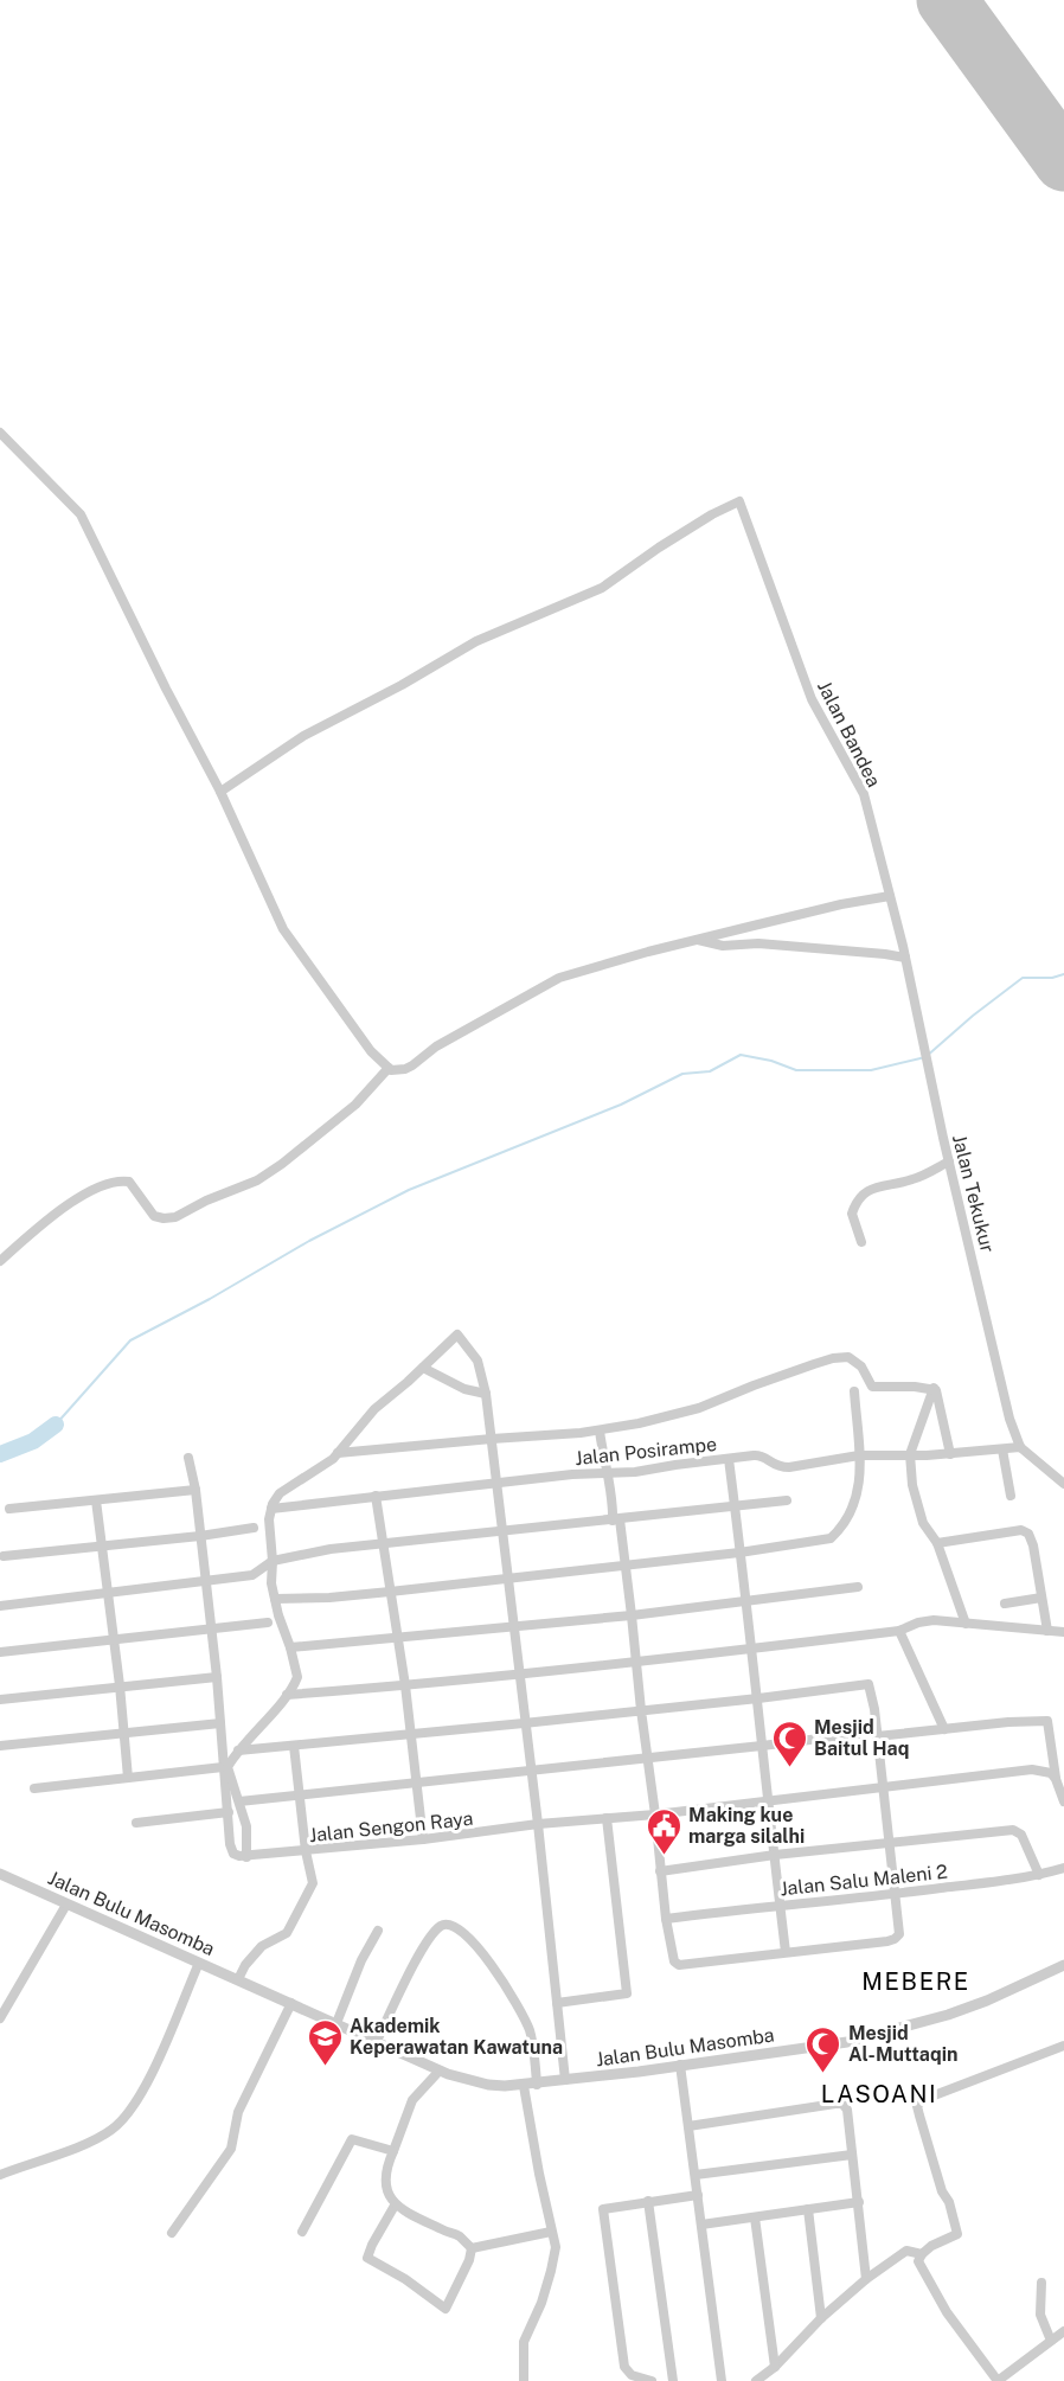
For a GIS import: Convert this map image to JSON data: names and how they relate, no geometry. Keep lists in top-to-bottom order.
{
  "streets": {
    "street": [
      "Jalan Bandea",
      "Jalan Tekukur",
      "Jalan Posirampe",
      "Jalan Sengon Raya",
      "Jalan Salu Maleni 2",
      "Jalan Bulu Masomba"
    ]
  },
  "crossings": [
    ["Jalan Bandea", "Jalan Tekukur"],
    ["Jalan Tekukur", "Jalan Posirampe"]
  ],
  "districts": ["MEBERE", "LASOANI"],
  "places": {
    "mosque": ["Mesjid Baitul Haq", "Mesjid Al-Muttaqin"],
    "public building": ["Making kue marga silalhi"],
    "school or university": ["Akademik Keperawatan Kawatuna"]
  }
}
